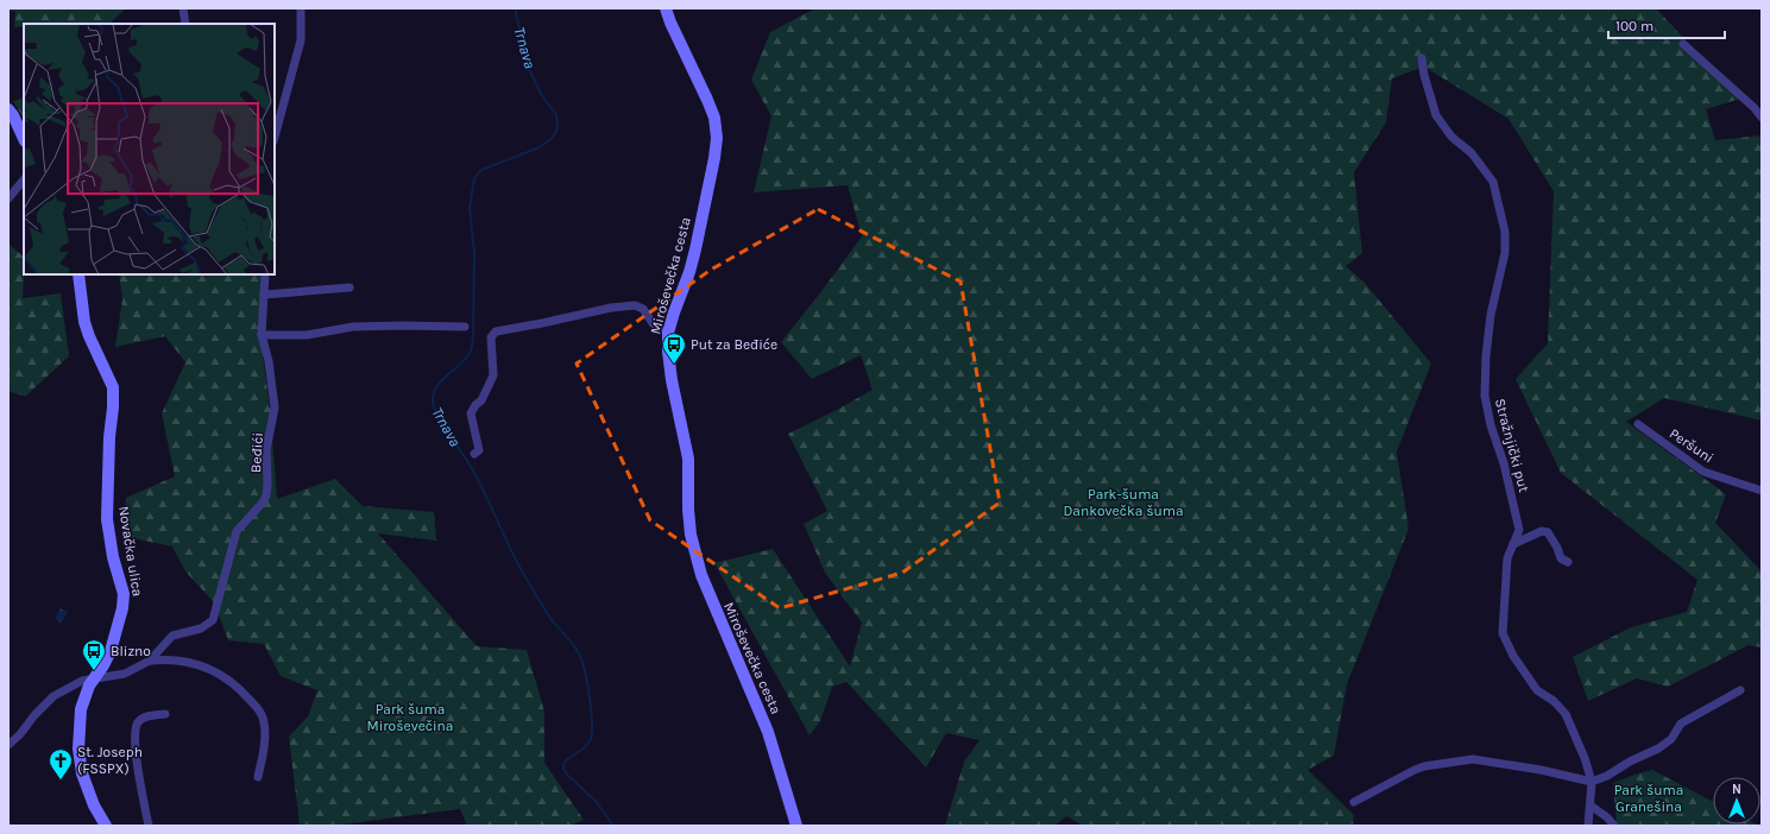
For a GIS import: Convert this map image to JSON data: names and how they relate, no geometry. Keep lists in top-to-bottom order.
{
  "streets": {
    "main road": ["Miroševečka cesta", "Novačka ulica"],
    "street": ["Stražnjički put", "Peršuni", "Beđići"]
  },
  "water": ["Trnava"],
  "parks": ["Park-šuma Dankovečka šuma", "Park šuma Miroševečina", "Park šuma Granešina"],
  "places": {
    "bus stop": ["Put za Beđiće", "Blizno"],
    "church": ["St. Joseph (FSSPX)"]
  },
  "scale_bar": "100 m",
  "north": "top"
}
